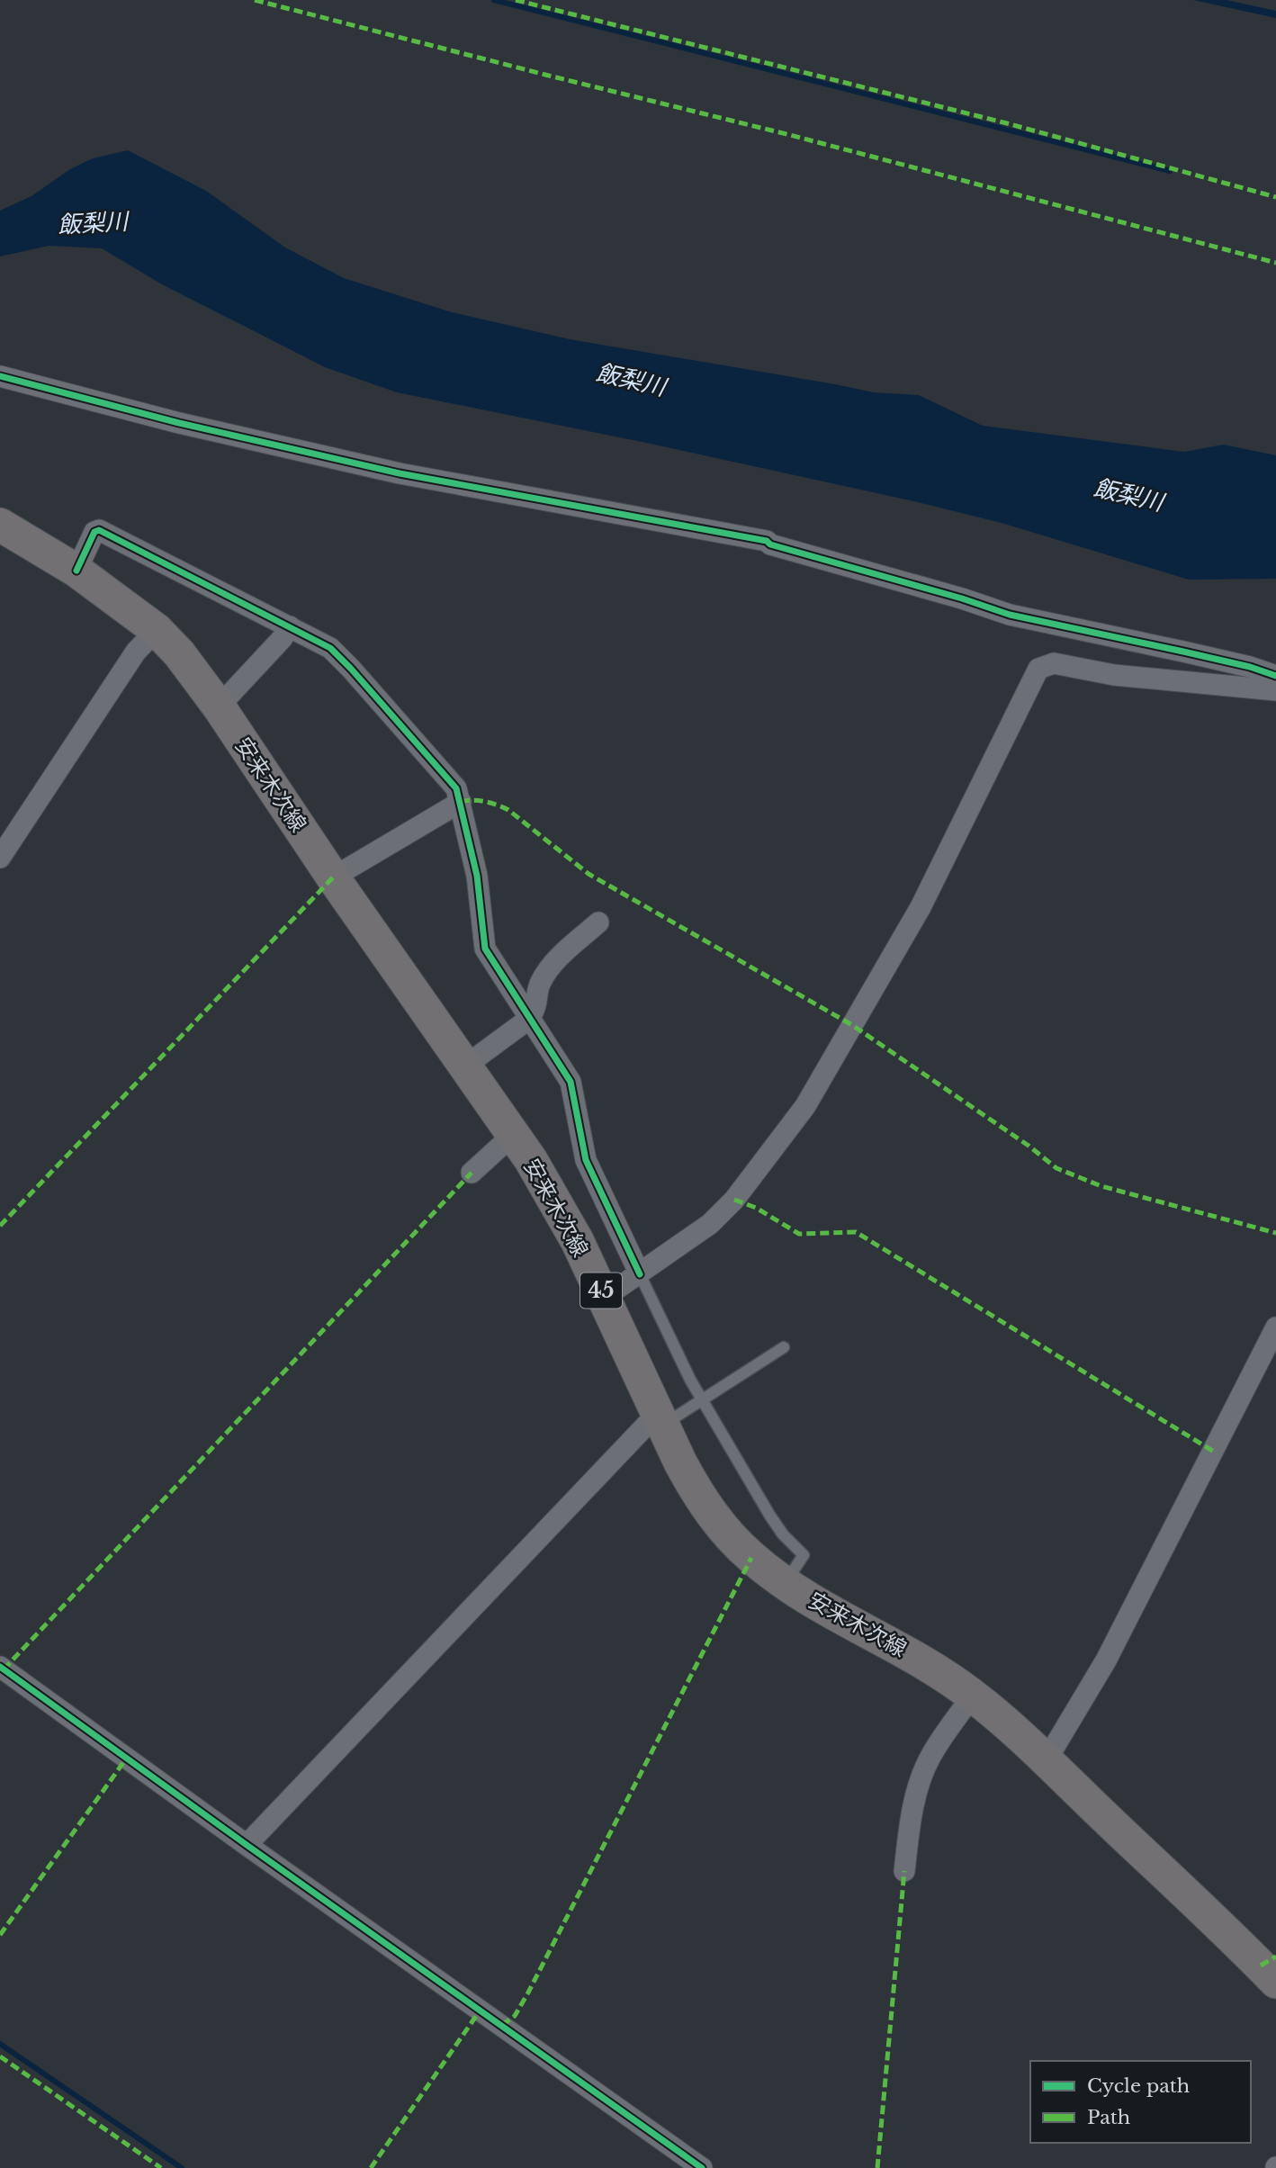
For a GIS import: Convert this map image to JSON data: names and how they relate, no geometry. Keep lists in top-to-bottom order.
{
  "streets": {
    "main road": ["安来木次線", "45"]
  },
  "water": ["飯梨川"],
  "legend": ["Cycle path", "Path"]
}
